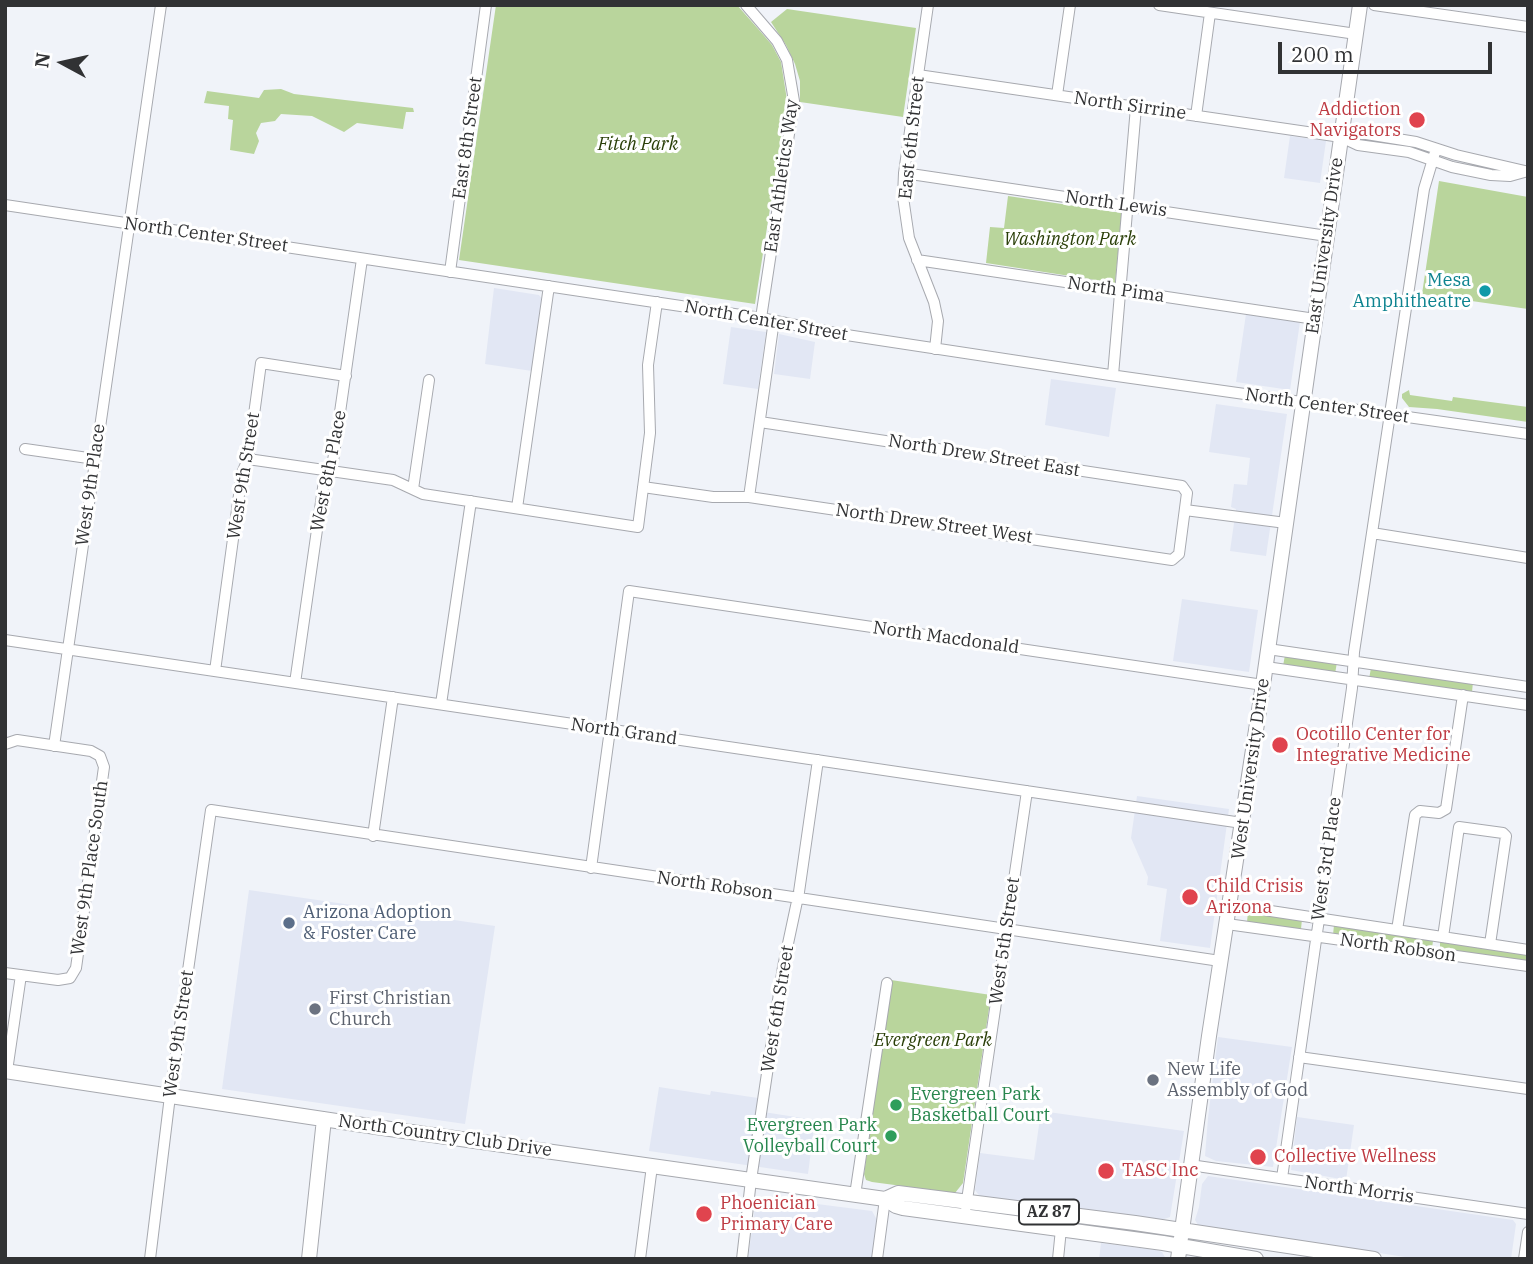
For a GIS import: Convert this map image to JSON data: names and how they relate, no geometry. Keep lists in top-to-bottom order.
{
  "streets": {
    "main road": [
      "East University Drive",
      "West University Drive",
      "North Country Club Drive",
      "AZ 87"
    ],
    "street": [
      "North Sirrine",
      "East 8th Street",
      "East 6th Street",
      "East Athletics Way",
      "North Lewis",
      "North Center Street",
      "North Pima",
      "North Drew Street East",
      "West 8th Place",
      "West 9th Street",
      "West 9th Place",
      "North Drew Street West",
      "North Macdonald",
      "North Grand",
      "West 3rd Place",
      "West 9th Place South",
      "North Robson",
      "West 5th Street",
      "West 6th Street",
      "North Morris"
    ]
  },
  "crossings": [
    ["North Sirrine", "East 6th Street"],
    ["North Sirrine", "East University Drive"],
    ["North Sirrine", "West 3rd Place"],
    ["East 8th Street", "North Center Street"],
    ["East 6th Street", "North Lewis"],
    ["East 6th Street", "North Center Street"],
    ["East 6th Street", "North Pima"],
    ["East Athletics Way", "North Center Street"],
    ["North Lewis", "East University Drive"],
    ["North Center Street", "East University Drive"],
    ["North Center Street", "West 8th Place"],
    ["North Center Street", "West 9th Place"],
    ["North Center Street", "West University Drive"],
    ["North Center Street", "West 3rd Place"],
    ["East University Drive", "North Pima"],
    ["East University Drive", "West University Drive"],
    ["North Drew Street East", "North Drew Street West"],
    ["West 8th Place", "West 9th Street"],
    ["West 8th Place", "North Grand"],
    ["West 9th Street", "North Grand"],
    ["West 9th Street", "North Robson"],
    ["West 9th Street", "North Country Club Drive"],
    ["West 9th Place", "North Grand"],
    ["West 9th Place", "West 9th Place South"],
    ["North Macdonald", "North Grand"],
    ["North Macdonald", "West University Drive"],
    ["North Grand", "West University Drive"],
    ["North Grand", "West 5th Street"],
    ["North Grand", "West 6th Street"],
    ["West University Drive", "North Robson"],
    ["West University Drive", "North Country Club Drive"],
    ["West University Drive", "North Morris"],
    ["West 3rd Place", "North Robson"],
    ["West 3rd Place", "North Morris"],
    ["North Robson", "West 5th Street"],
    ["North Robson", "West 6th Street"],
    ["West 5th Street", "North Country Club Drive"],
    ["West 6th Street", "North Country Club Drive"]
  ],
  "parks": ["Fitch Park", "Washington Park", "Evergreen Park"],
  "places": [
    "Addiction Navigators",
    "Mesa Amphitheatre",
    "Ocotillo Center for Integrative Medicine",
    "Child Crisis Arizona",
    "Arizona Adoption & Foster Care",
    "First Christian Church",
    "New Life Assembly of God",
    "Evergreen Park Basketball Court",
    "Evergreen Park Volleyball Court",
    "Collective Wellness",
    "TASC Inc",
    "Phoenician Primary Care"
  ],
  "scale_bar": "200 m",
  "north": "left"
}
